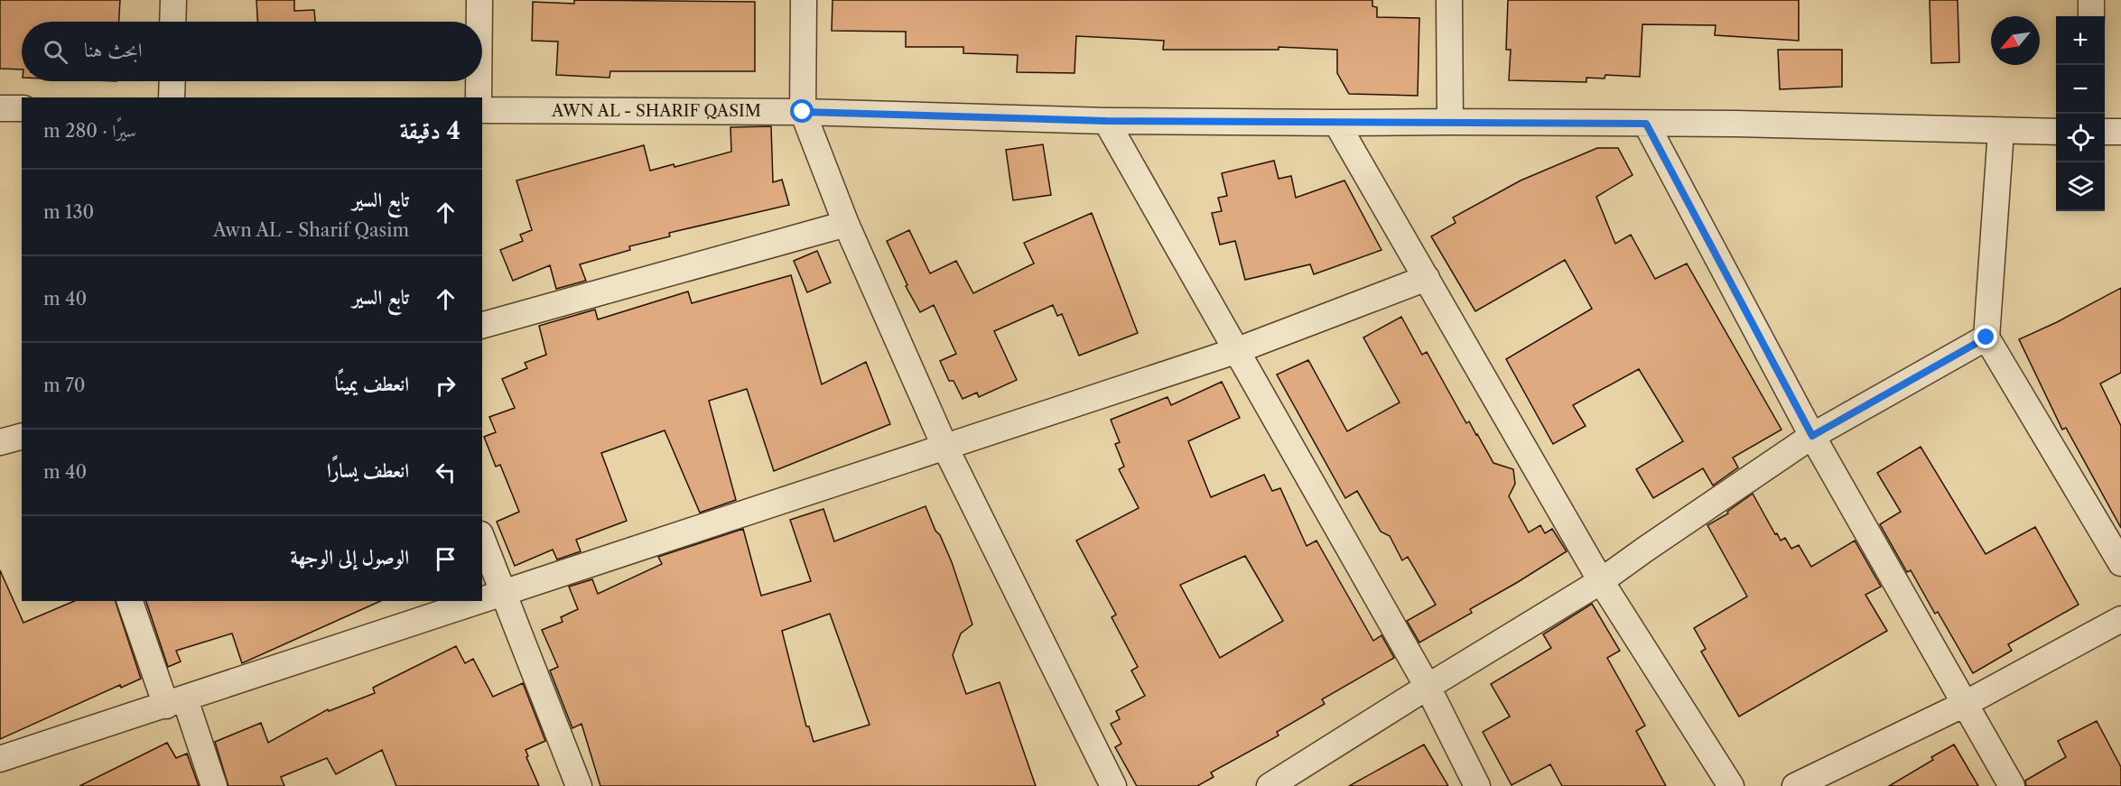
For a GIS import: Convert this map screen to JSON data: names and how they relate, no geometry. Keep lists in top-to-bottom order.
{
  "streets": {
    "street": ["AWN AL - SHARIF QASIM"]
  },
  "north": "bottom left",
  "page": {
    "map_buttons": ["+", "−"],
    "search": "ابحث هنا",
    "heading": ["4 دقيقة", "سيرًا · 280 m"],
    "list": [
      ["تابع السير", "Awn AL - Sharif Qasim", "130 m"],
      ["تابع السير", "40 m"],
      ["انعطف يمينًا", "70 m"],
      ["انعطف يسارًا", "40 m"],
      "الوصول إلى الوجهة"
    ]
  }
}
